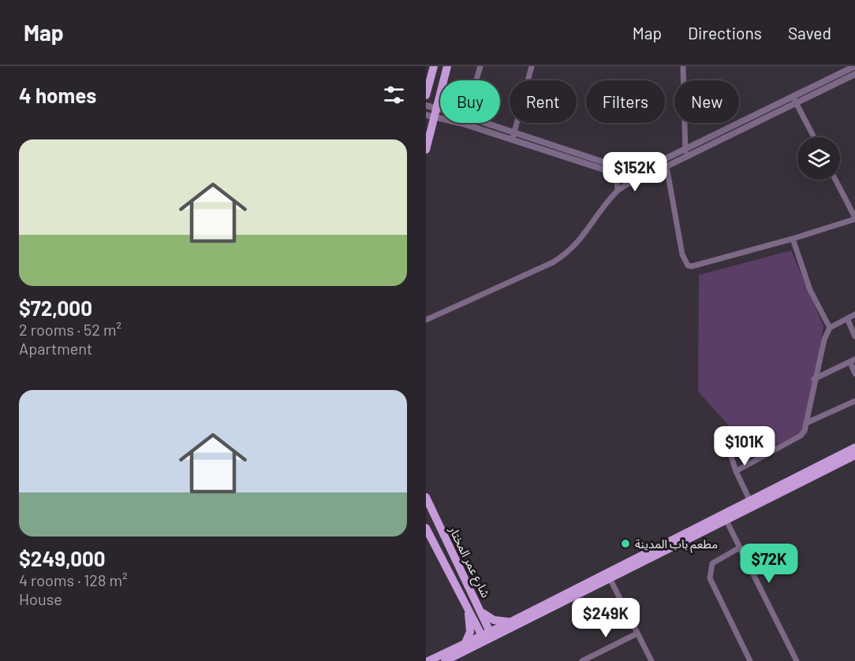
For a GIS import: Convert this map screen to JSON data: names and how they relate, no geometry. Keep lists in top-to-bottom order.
{
  "streets": {
    "main road": ["شارع عمر المختار"]
  },
  "places": ["مطعم باب المدينة"],
  "page": {
    "header": "Map",
    "nav": ["Map", "Directions", "Saved"],
    "heading": "4 homes",
    "chip": [
      "Buy",
      "Rent",
      "Filters",
      "New"
    ],
    "list": [
      {
        "name": "$72,000",
        "note": "2 rooms · 52 m² · Apartment"
      },
      {
        "name": "$249,000",
        "note": "4 rooms · 128 m² · House"
      }
    ],
    "price": [
      "$152K",
      "$101K",
      "$72K",
      "$249K"
    ]
  }
}
